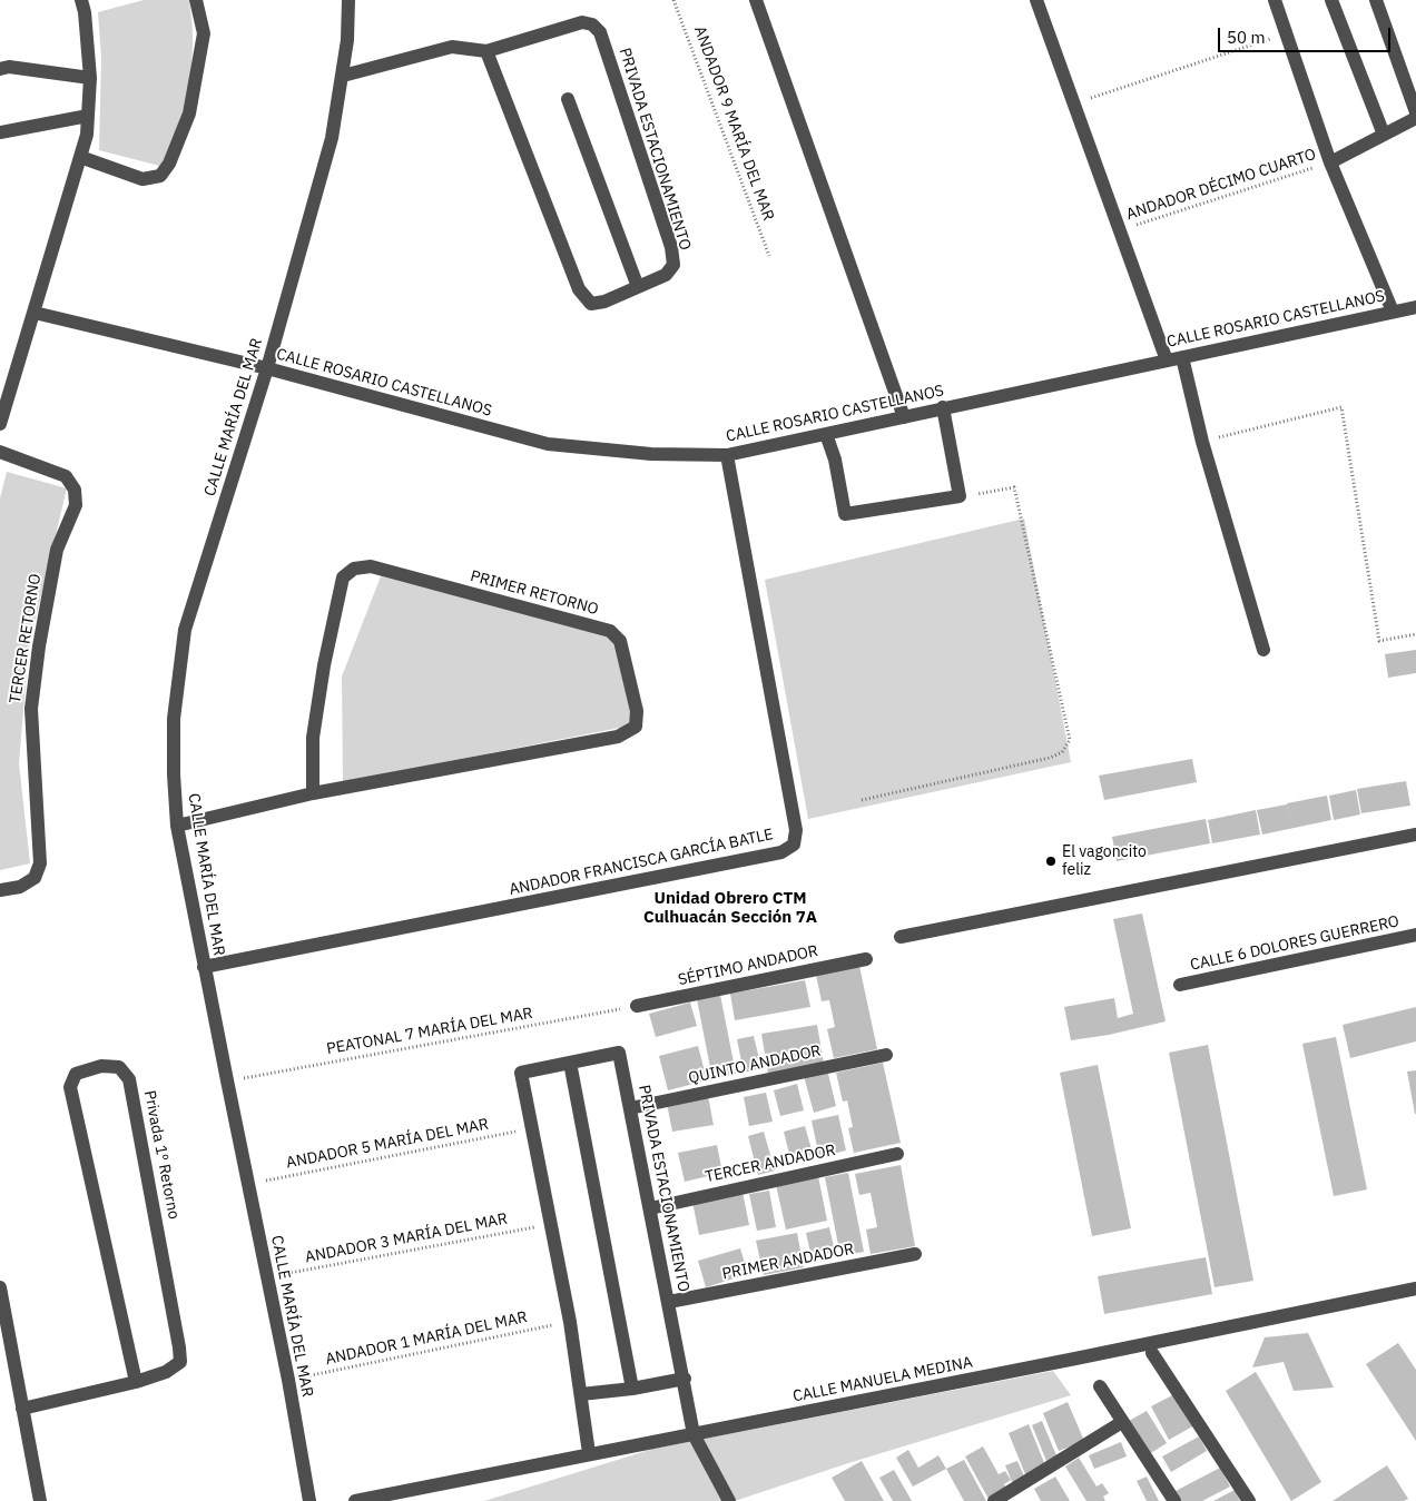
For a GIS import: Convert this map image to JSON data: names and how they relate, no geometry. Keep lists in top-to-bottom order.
{
  "streets": {
    "street": [
      "PRIVADA ESTACIONAMIENTO",
      "CALLE ROSARIO CASTELLANOS",
      "CALLE MARÍA DEL MAR",
      "PRIMER RETORNO",
      "TERCER RETORNO",
      "ANDADOR FRANCISCA GARCÍA BATLE",
      "CALLE 6 DOLORES GUERRERO",
      "SÉPTIMO ANDADOR",
      "QUINTO ANDADOR",
      "Privada 1º Retorno",
      "TERCER ANDADOR",
      "PRIMER ANDADOR",
      "CALLE MANUELA MEDINA"
    ],
    "path": [
      "ANDADOR 9 MARÍA DEL MAR",
      "ANDADOR DÉCIMO CUARTO",
      "PEATONAL 7 MARÍA DEL MAR",
      "ANDADOR 5 MARÍA DEL MAR",
      "ANDADOR 3 MARÍA DEL MAR",
      "ANDADOR 1 MARÍA DEL MAR"
    ]
  },
  "crossings": [
    ["PRIVADA ESTACIONAMIENTO", "CALLE MARÍA DEL MAR"],
    ["PRIVADA ESTACIONAMIENTO", "QUINTO ANDADOR"],
    ["PRIVADA ESTACIONAMIENTO", "ANDADOR 5 MARÍA DEL MAR"],
    ["PRIVADA ESTACIONAMIENTO", "TERCER ANDADOR"],
    ["PRIVADA ESTACIONAMIENTO", "ANDADOR 3 MARÍA DEL MAR"],
    ["PRIVADA ESTACIONAMIENTO", "PRIMER ANDADOR"],
    ["PRIVADA ESTACIONAMIENTO", "ANDADOR 1 MARÍA DEL MAR"],
    ["PRIVADA ESTACIONAMIENTO", "CALLE MANUELA MEDINA"],
    ["CALLE ROSARIO CASTELLANOS", "CALLE MARÍA DEL MAR"],
    ["CALLE ROSARIO CASTELLANOS", "ANDADOR FRANCISCA GARCÍA BATLE"],
    ["CALLE MARÍA DEL MAR", "PRIMER RETORNO"],
    ["CALLE MARÍA DEL MAR", "ANDADOR FRANCISCA GARCÍA BATLE"],
    ["CALLE MARÍA DEL MAR", "PEATONAL 7 MARÍA DEL MAR"],
    ["CALLE MARÍA DEL MAR", "ANDADOR 5 MARÍA DEL MAR"],
    ["CALLE MARÍA DEL MAR", "ANDADOR 3 MARÍA DEL MAR"],
    ["CALLE MARÍA DEL MAR", "ANDADOR 1 MARÍA DEL MAR"],
    ["SÉPTIMO ANDADOR", "PEATONAL 7 MARÍA DEL MAR"]
  ],
  "districts": ["Unidad Obrero CTM Culhuacán Sección 7A"],
  "places": ["El vagoncito feliz"],
  "scale_bar": "50 m"
}
